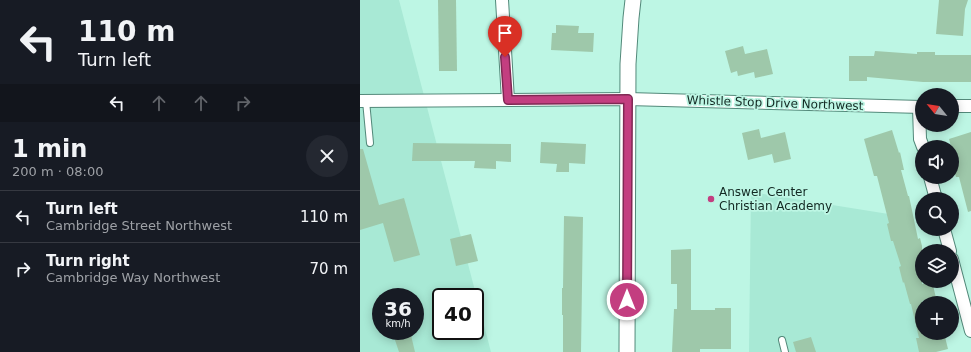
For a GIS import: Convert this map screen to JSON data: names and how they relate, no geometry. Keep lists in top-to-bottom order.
{
  "streets": {
    "street": ["Whistle Stop Drive Northwest"]
  },
  "places": ["Answer Center Christian Academy"],
  "north": "top left",
  "page": {
    "turn": ["110 m", "Turn left"],
    "map_buttons": "+",
    "heading": ["1 min", "200 m · 08:00"],
    "list": [
      {
        "name": "Turn left",
        "note": "Cambridge Street Northwest",
        "value": "110 m"
      },
      {
        "name": "Turn right",
        "note": "Cambridge Way Northwest",
        "value": "70 m"
      }
    ],
    "speed": "36 km/h",
    "limit": "40"
  }
}
